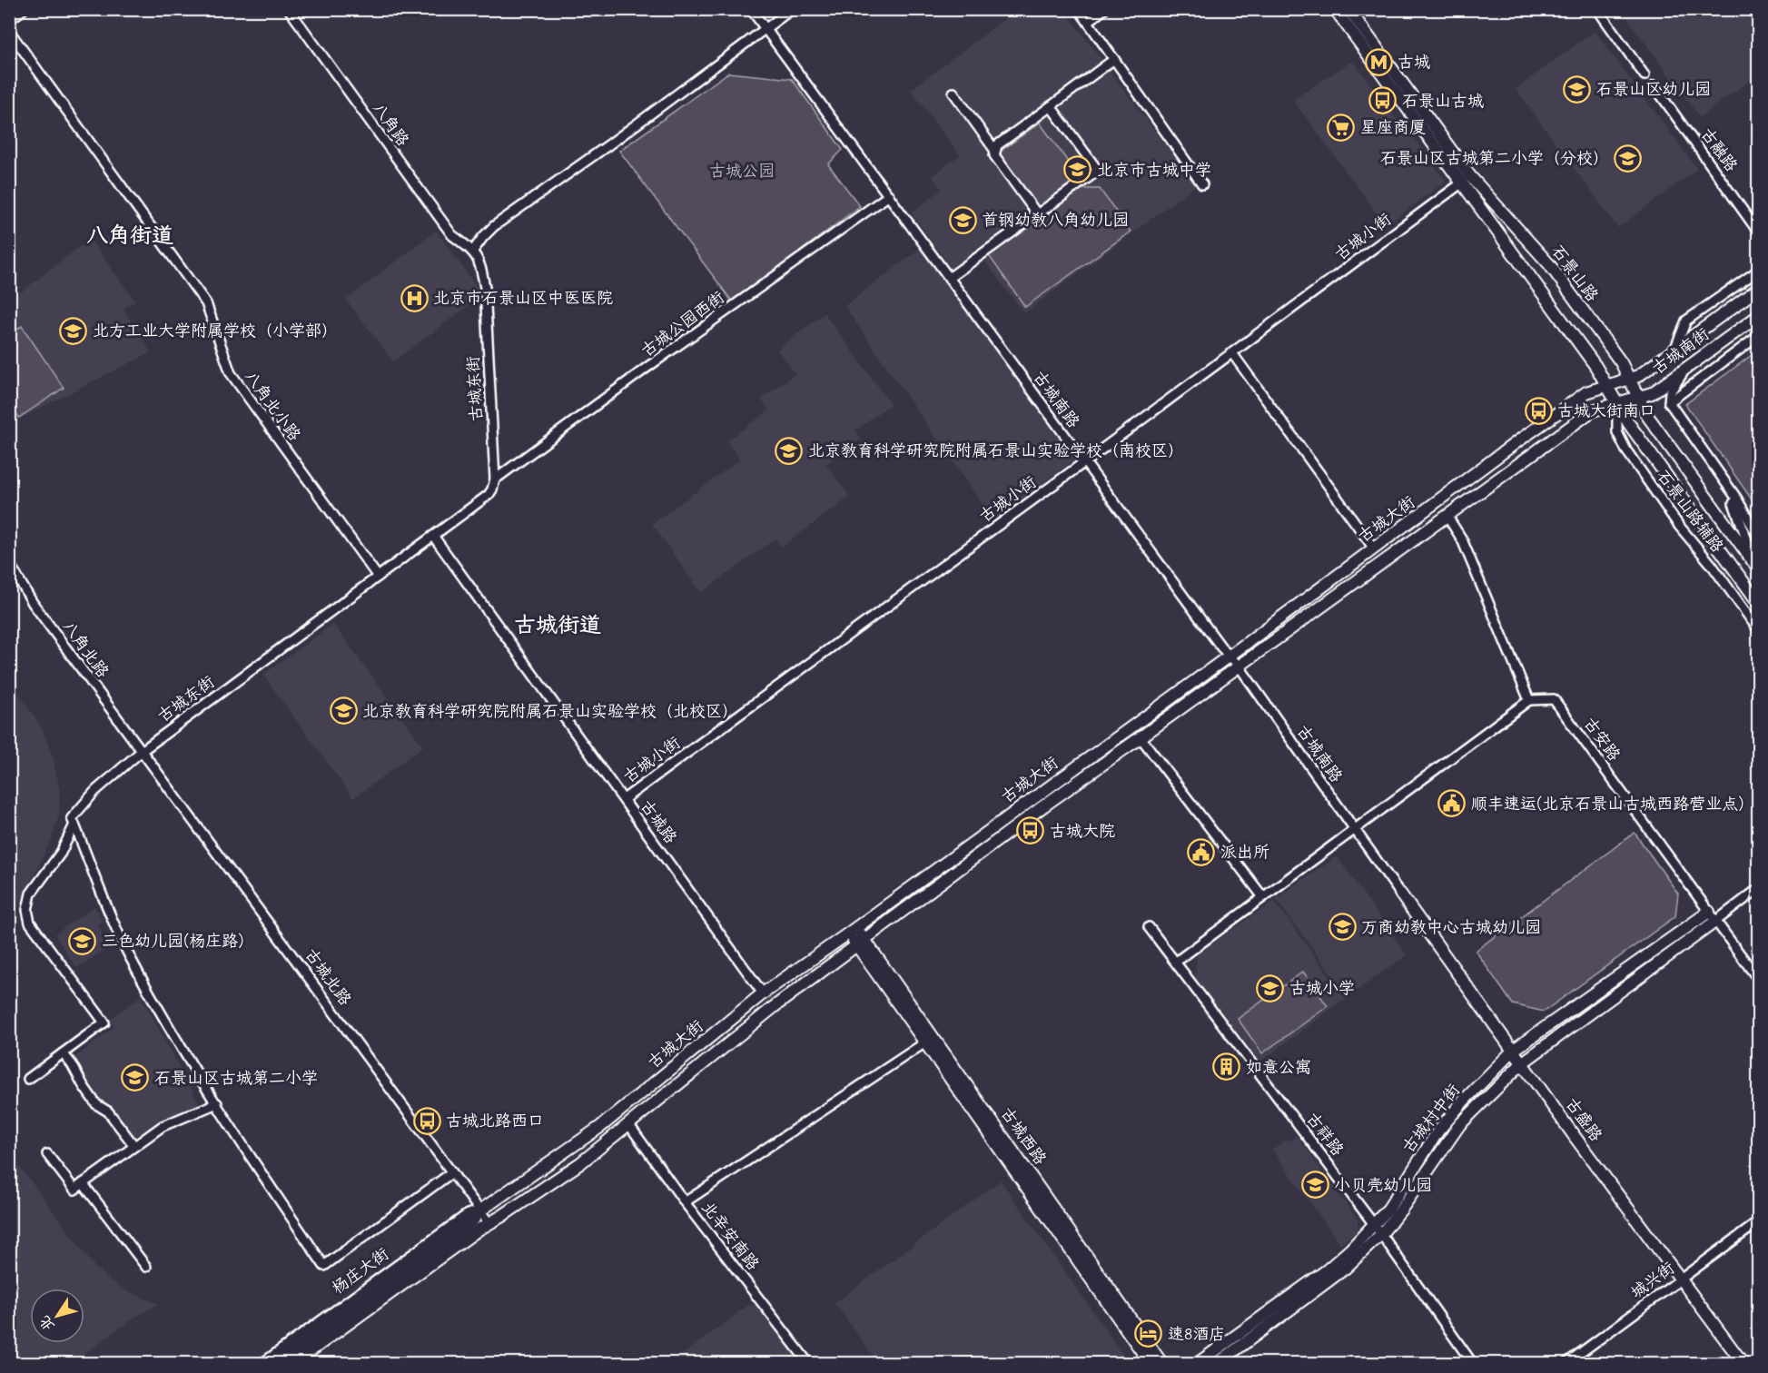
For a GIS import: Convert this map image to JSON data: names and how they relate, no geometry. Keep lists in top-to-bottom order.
{
  "streets": {
    "main road": [
      "石景山路",
      "古城南街",
      "古城大街",
      "古城村中街",
      "古盛路",
      "古城西路",
      "杨庄大街"
    ],
    "street": [
      "八角路",
      "古融路",
      "古城小街",
      "古城公园西街",
      "古城东街",
      "古城南路",
      "八角北小路",
      "石景山路辅路",
      "八角北路",
      "古安路",
      "古城路",
      "古城北路",
      "古祥路",
      "北辛安南路",
      "城兴街"
    ]
  },
  "crossings": [
    ["八角路", "古城东街"],
    ["古城小街", "古城南路"],
    ["古城小街", "古城路"],
    ["石景山路", "古城南街"],
    ["古城公园西街", "古城东街"],
    ["古城公园西街", "古城南路"],
    ["古城南街", "石景山路辅路"],
    ["古城南街", "古城大街"],
    ["古城东街", "八角北小路"],
    ["古城东街", "八角北路"],
    ["古城东街", "古城路"],
    ["古城东街", "古城北路"],
    ["古城南路", "古城大街"],
    ["古城南路", "古盛路"],
    ["石景山路辅路", "古城大街"],
    ["古城大街", "古城路"],
    ["古城大街", "古城北路"],
    ["古城大街", "古城西路"],
    ["古城大街", "北辛安南路"],
    ["古城大街", "杨庄大街"],
    ["八角北路", "古城北路"],
    ["古安路", "古城村中街"],
    ["古城北路", "杨庄大街"],
    ["古城村中街", "古盛路"],
    ["古城村中街", "古祥路"],
    ["古盛路", "城兴街"]
  ],
  "districts": ["八角街道", "古城街道"],
  "parks": ["古城公园"],
  "places": {
    "metro station": ["古城"],
    "school or university": [
      "石景山区幼儿园",
      "石景山区古城第二小学（分校）",
      "北京市古城中学",
      "首钢幼教八角幼儿园",
      "北方工业大学附属学校（小学部）",
      "北京教育科学研究院附属石景山实验学校（南校区）",
      "北京教育科学研究院附属石景山实验学校（北校区）",
      "万商幼教中心古城幼儿园",
      "三色幼儿园(杨庄路)",
      "古城小学",
      "石景山区古城第二小学",
      "小贝壳幼儿园"
    ],
    "bus stop": [
      "石景山古城",
      "古城大街南口",
      "古城大院",
      "古城北路西口"
    ],
    "supermarket": ["星座商厦"],
    "hospital": ["北京市石景山区中医医院"],
    "public building": ["顺丰速运(北京石景山古城西路营业点)", "派出所"],
    "building": ["如意公寓"],
    "hotel": ["速8酒店"]
  },
  "north": "bottom left"
}
